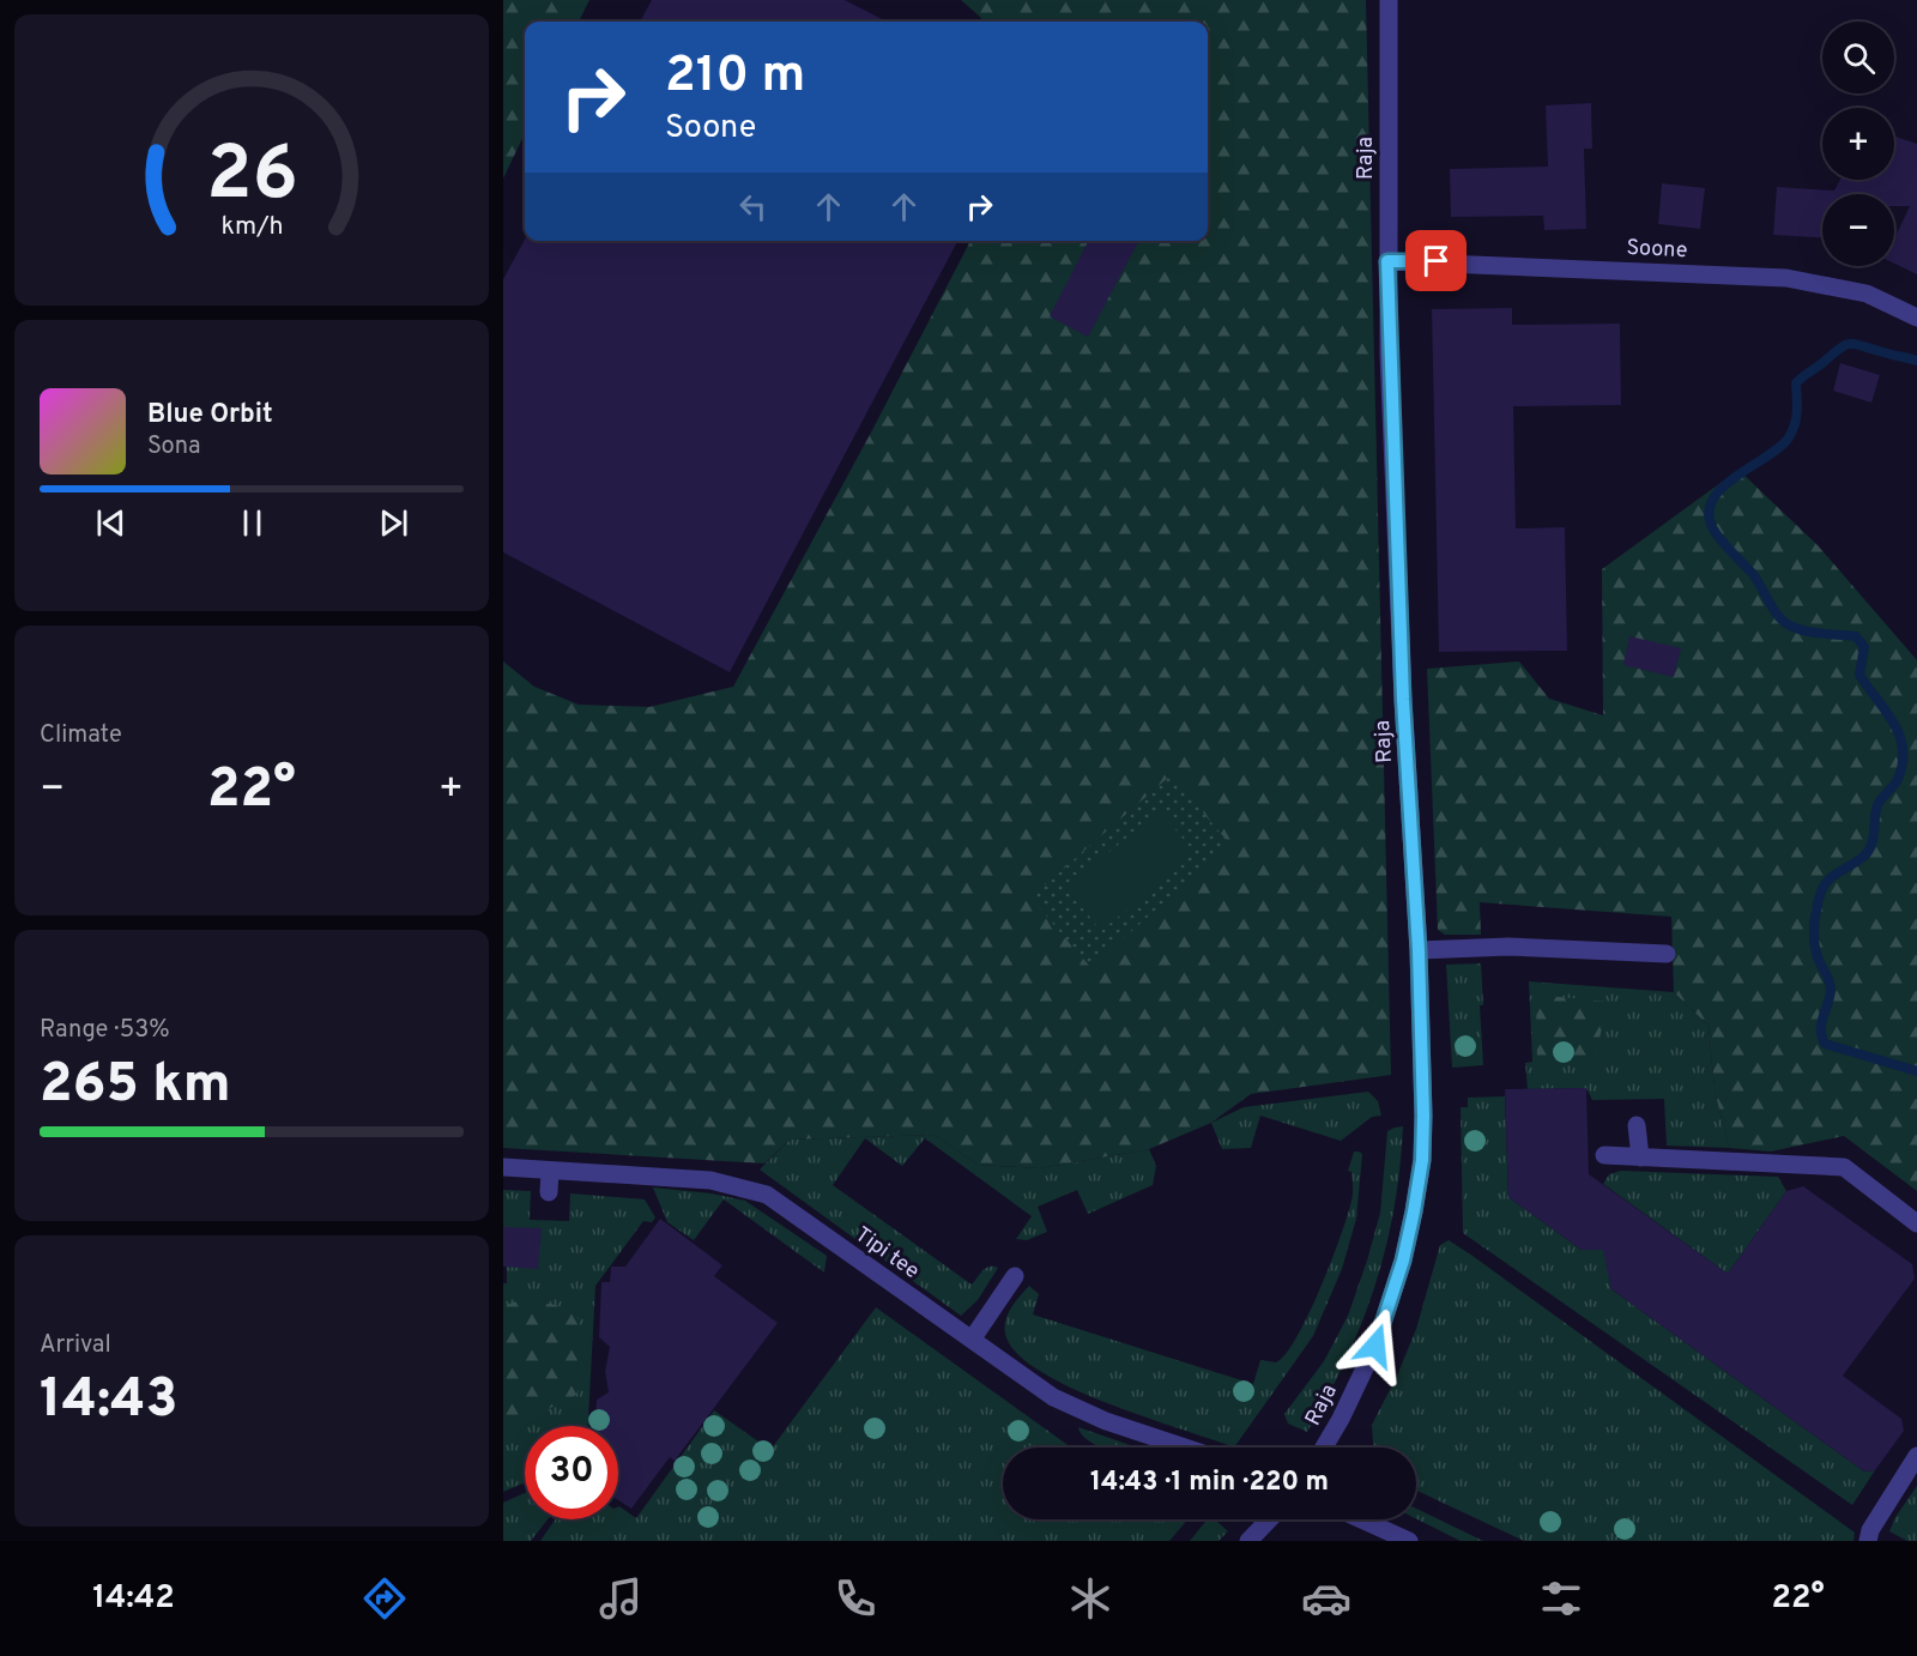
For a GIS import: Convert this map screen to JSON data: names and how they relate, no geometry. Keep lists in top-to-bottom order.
{
  "streets": {
    "street": ["Raja", "Soone", "Tipi tee"]
  },
  "crossings": [
    ["Raja", "Soone"]
  ],
  "page": {
    "map_buttons": ["+", "−"],
    "turn": ["210 m", "Soone"],
    "song": ["Blue Orbit", "Sona"],
    "tile": [
      "Climate",
      ["Range · 53%", "265 km"],
      ["Arrival", "14:43"]
    ],
    "heat": ["−", "22°", "+"],
    "limit": "30",
    "trip": "14:43 · 1 min · 220 m",
    "tabs": ["14:42", "22°"],
    "gauge": ["26", "km/h"]
  }
}
